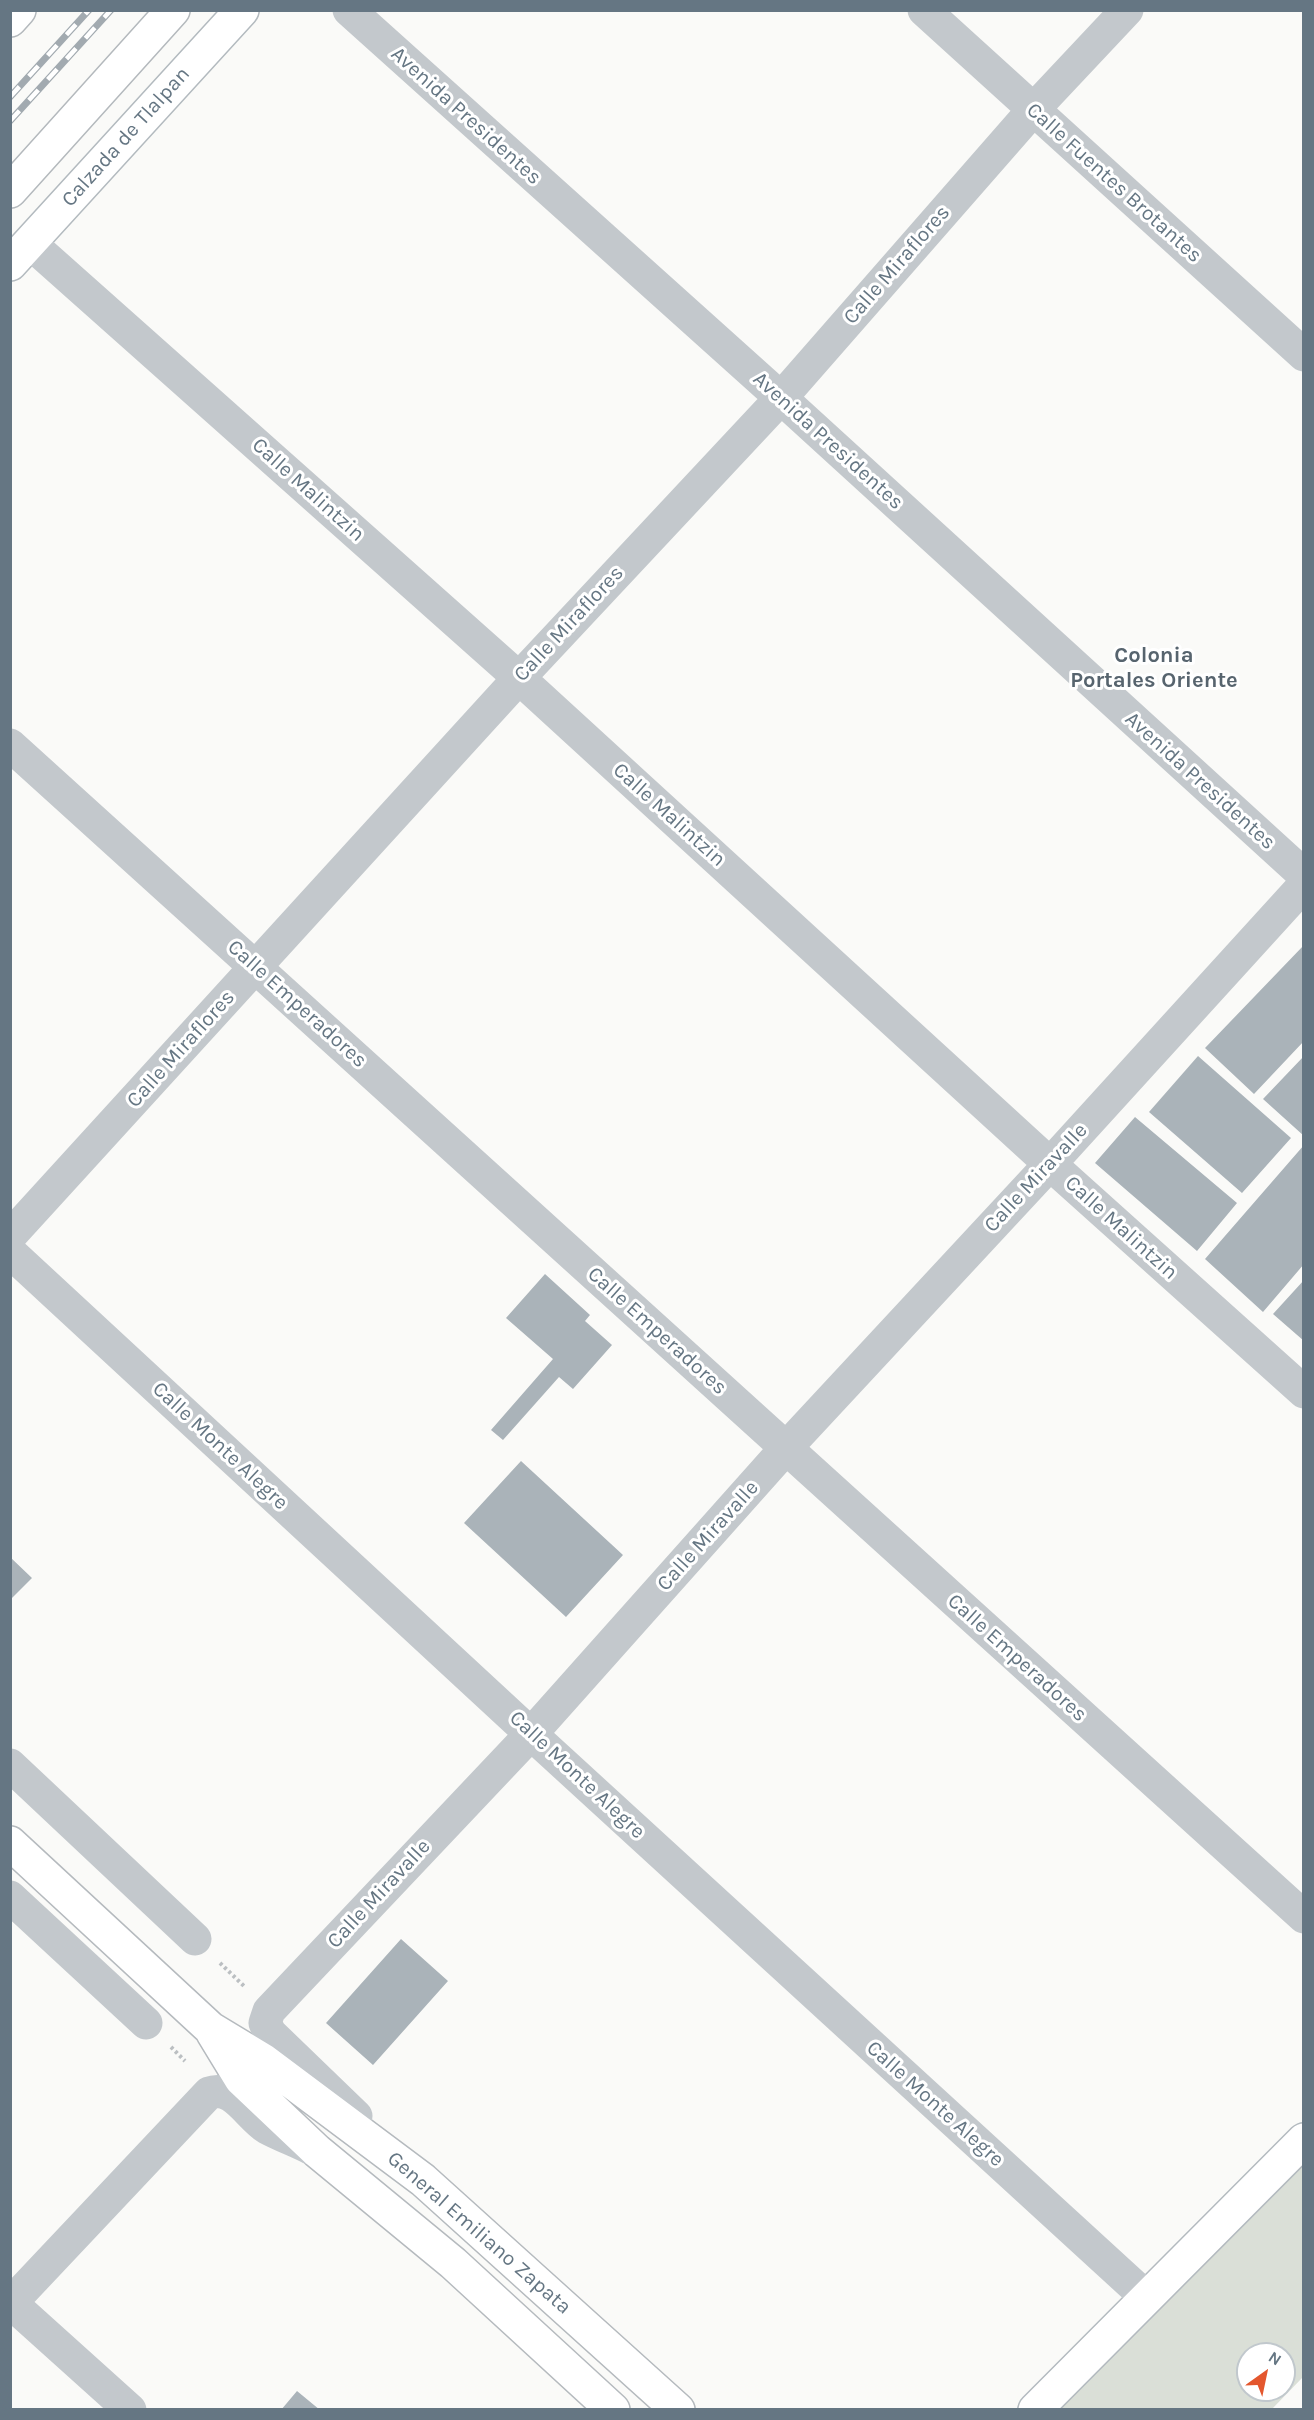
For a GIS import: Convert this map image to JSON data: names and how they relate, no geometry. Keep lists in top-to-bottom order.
{
  "streets": {
    "main road": ["Calzada de Tlalpan", "General Emiliano Zapata"],
    "street": [
      "Avenida Presidentes",
      "Calle Fuentes Brotantes",
      "Calle Miraflores",
      "Calle Malintzin",
      "Calle Emperadores",
      "Calle Miravalle",
      "Calle Monte Alegre"
    ]
  },
  "crossings": [
    ["Avenida Presidentes", "Calle Miraflores"],
    ["Calzada de Tlalpan", "Calle Malintzin"],
    ["Calle Fuentes Brotantes", "Calle Miraflores"],
    ["Calle Miraflores", "Calle Malintzin"],
    ["Calle Miraflores", "Calle Emperadores"],
    ["Calle Malintzin", "Calle Miravalle"],
    ["Calle Emperadores", "Calle Miravalle"],
    ["Calle Miravalle", "Calle Monte Alegre"]
  ],
  "districts": ["Colonia Portales Oriente"],
  "north": "top right"
}
